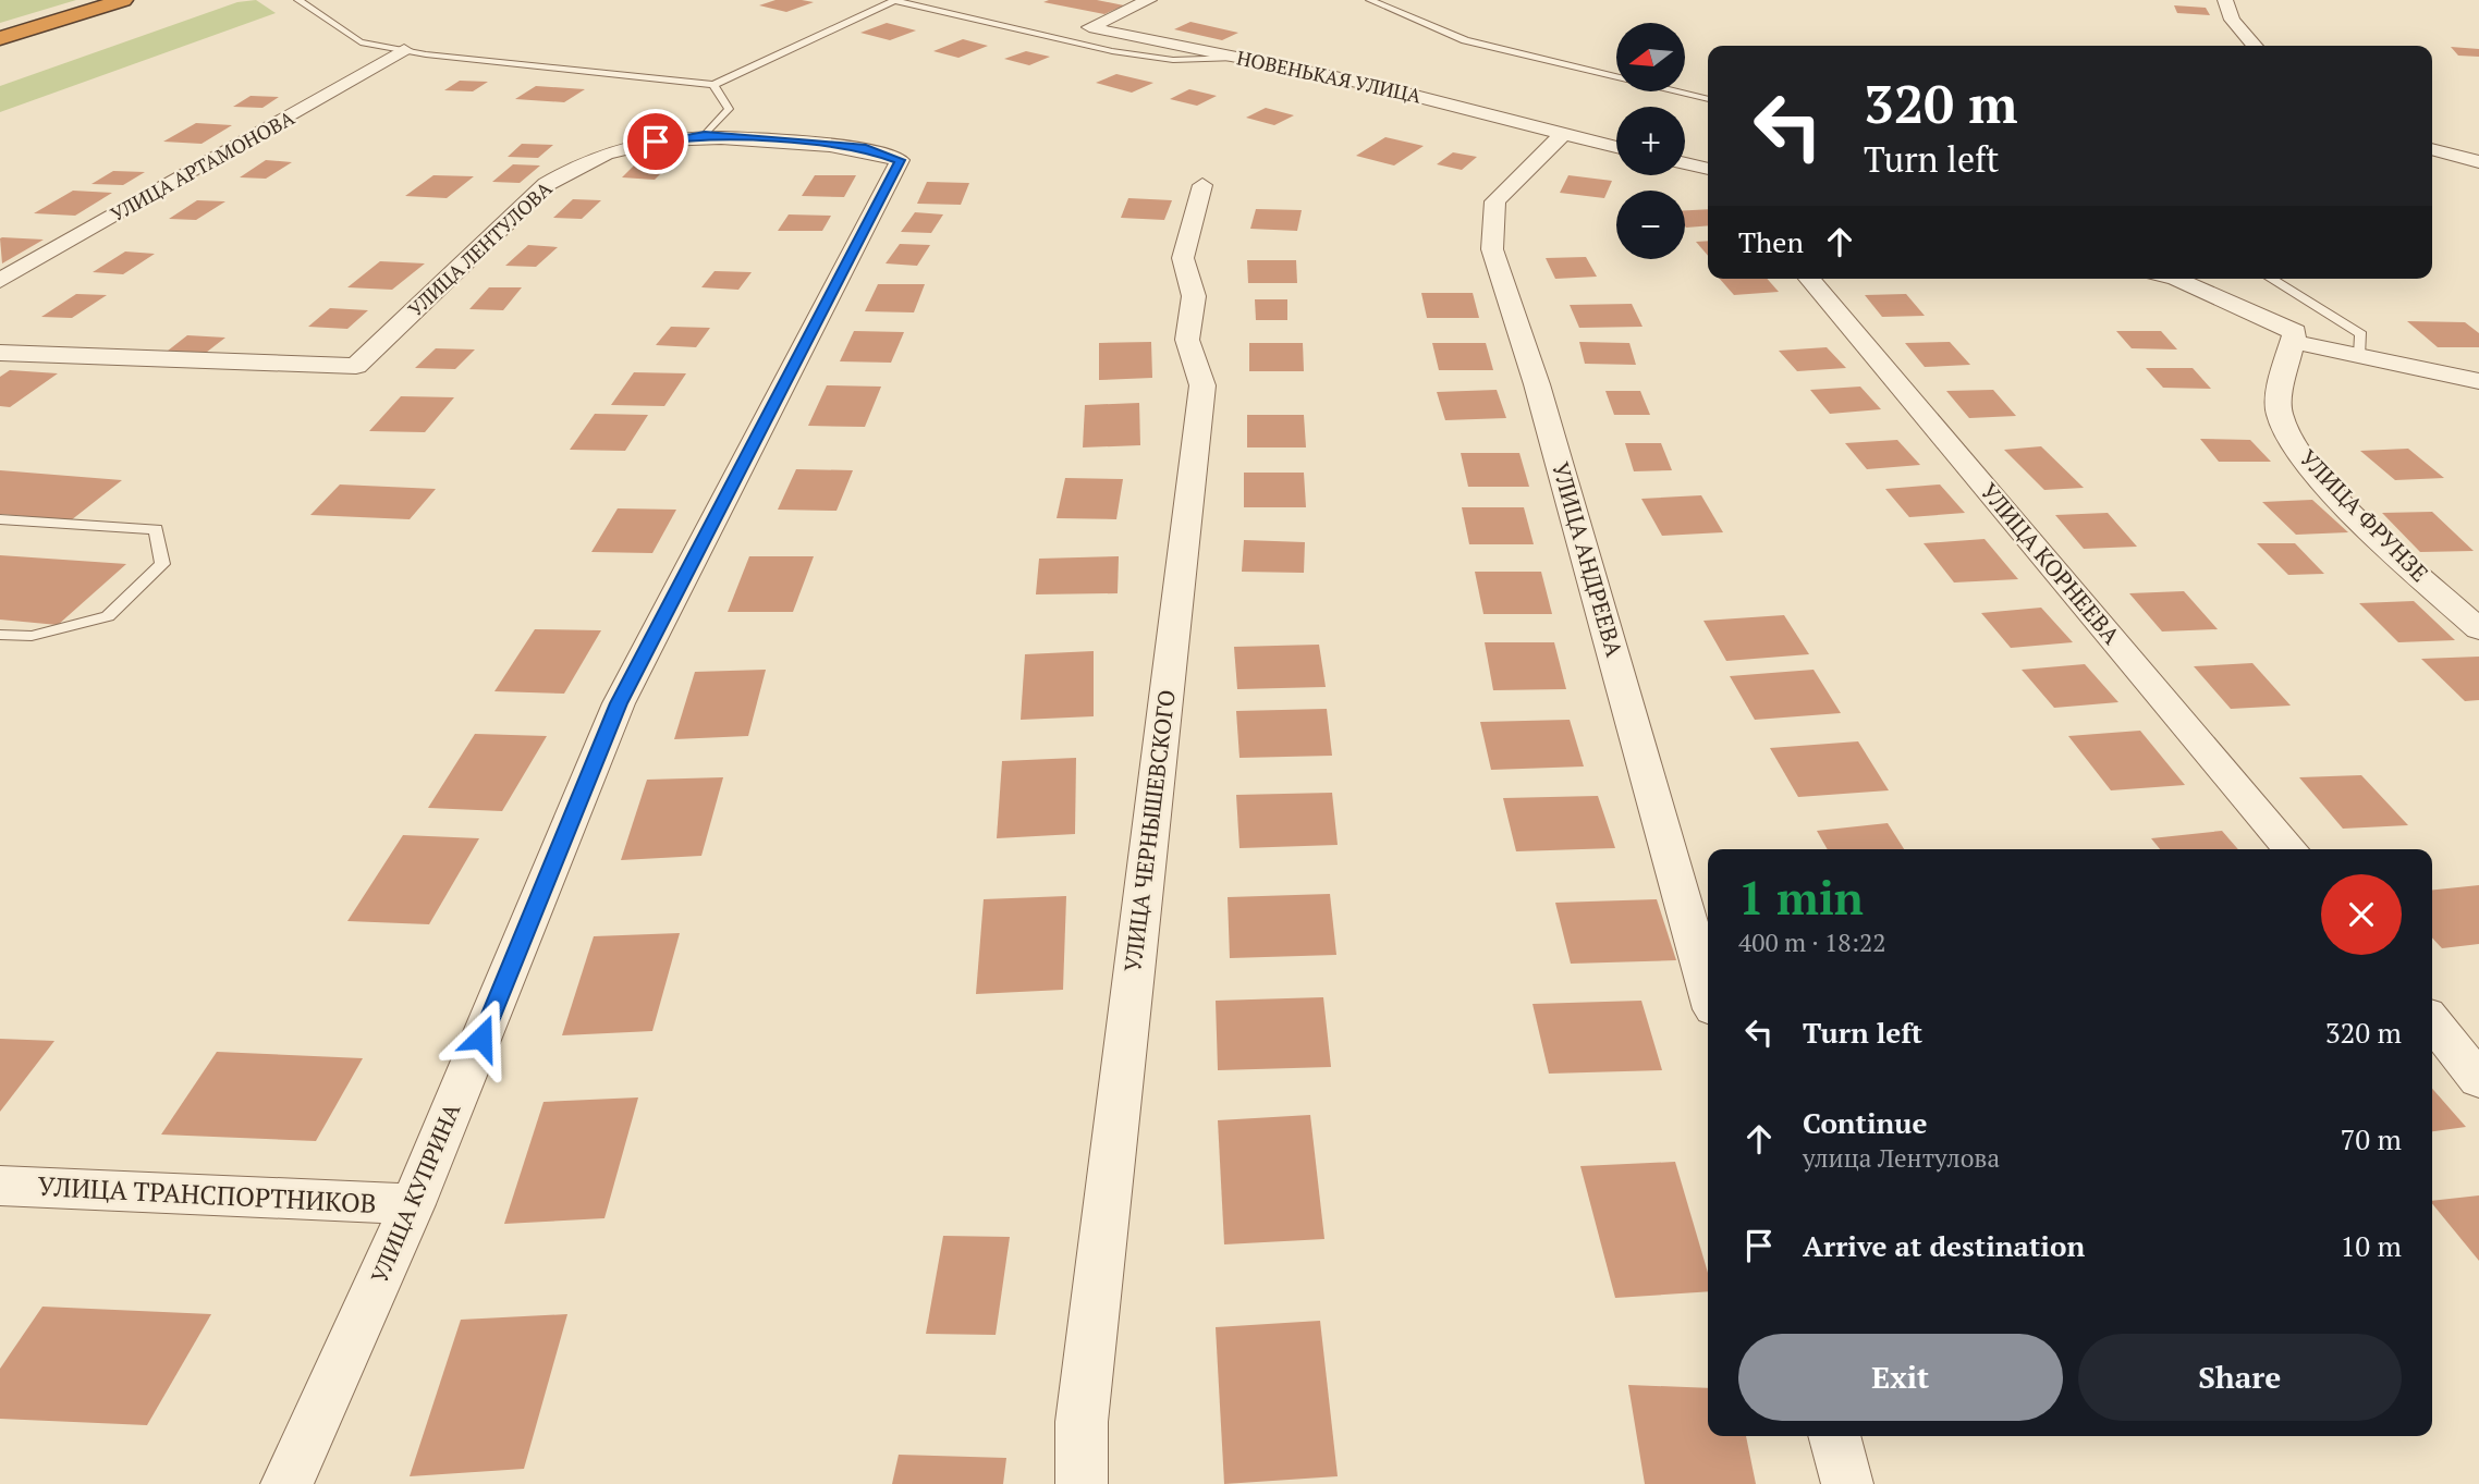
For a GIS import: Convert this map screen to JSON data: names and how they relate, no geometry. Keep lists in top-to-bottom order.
{
  "streets": {
    "street": [
      "НОВЕНЬКАЯ УЛИЦА",
      "УЛИЦА АРТАМОНОВА",
      "УЛИЦА ЛЕНТУЛОВА",
      "УЛИЦА ФРУНЗЕ",
      "УЛИЦА АНДРЕЕВА",
      "УЛИЦА КОРНЕЕВА",
      "УЛИЦА ЧЕРНЫШЕВСКОГО",
      "УЛИЦА КУПРИНА",
      "УЛИЦА ТРАНСПОРТНИКОВ"
    ]
  },
  "crossings": [
    ["НОВЕНЬКАЯ УЛИЦА", "УЛИЦА АНДРЕЕВА"],
    ["УЛИЦА ЛЕНТУЛОВА", "УЛИЦА КУПРИНА"],
    ["УЛИЦА КУПРИНА", "УЛИЦА ТРАНСПОРТНИКОВ"]
  ],
  "north": "left",
  "page": {
    "map_buttons": ["+", "−"],
    "turn": ["320 m", "Turn left"],
    "then": "Then",
    "heading": ["1 min", "400 m · 18:22"],
    "list": [
      {
        "name": "Turn left",
        "value": "320 m"
      },
      {
        "name": "Continue",
        "note": "улица Лентулова",
        "value": "70 m"
      },
      {
        "name": "Arrive at destination",
        "value": "10 m"
      }
    ],
    "buttons": ["Exit", "Share"]
  }
}
